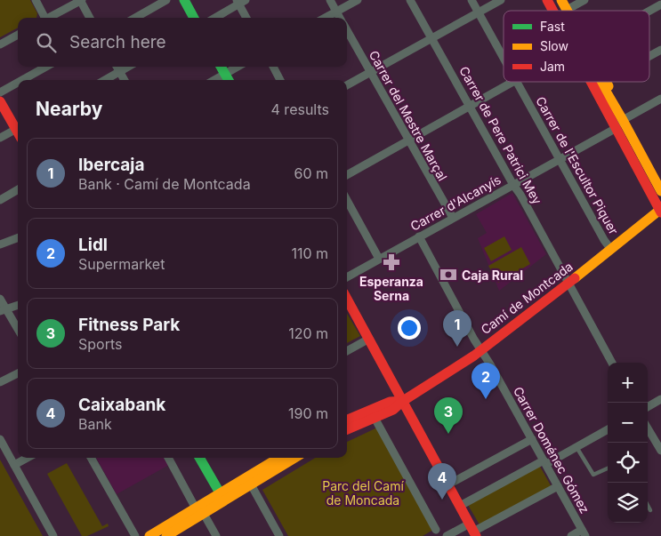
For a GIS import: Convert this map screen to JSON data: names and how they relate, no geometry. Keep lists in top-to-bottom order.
{
  "streets": {
    "street": [
      "Carrer del Mestre Marçal",
      "Carrer de Pere Patrici Mey",
      "Carrer de l'Escultor Piquer",
      "Carrer d'Alcanyís",
      "Camí de Montcada",
      "Carrer Doménec Gómez"
    ]
  },
  "crossings": [
    ["Carrer del Mestre Marçal", "Carrer d'Alcanyís"],
    ["Carrer de Pere Patrici Mey", "Carrer d'Alcanyís"],
    ["Carrer de Pere Patrici Mey", "Camí de Montcada"],
    ["Carrer de l'Escultor Piquer", "Carrer d'Alcanyís"],
    ["Carrer de l'Escultor Piquer", "Camí de Montcada"],
    ["Carrer d'Alcanyís", "Carrer Doménec Gómez"],
    ["Camí de Montcada", "Carrer Doménec Gómez"]
  ],
  "parks": ["Parc del Camí de Moncada"],
  "places": {
    "pharmacy": ["Esperanza Serna"],
    "bank": ["Caja Rural"]
  },
  "legend": ["Fast", "Slow", "Jam"],
  "page": {
    "search": "Search here",
    "heading": ["Nearby", "4 results"],
    "list": [
      {
        "mark": "1",
        "name": "Ibercaja",
        "note": "Bank · Camí de Montcada",
        "value": "60 m"
      },
      {
        "mark": "2",
        "name": "Lidl",
        "note": "Supermarket",
        "value": "110 m"
      },
      {
        "mark": "3",
        "name": "Fitness Park",
        "note": "Sports",
        "value": "120 m"
      },
      {
        "mark": "4",
        "name": "Caixabank",
        "note": "Bank",
        "value": "190 m"
      }
    ],
    "pins": [
      "1",
      "2",
      "3",
      "4"
    ],
    "map_buttons": ["+", "−"]
  }
}
